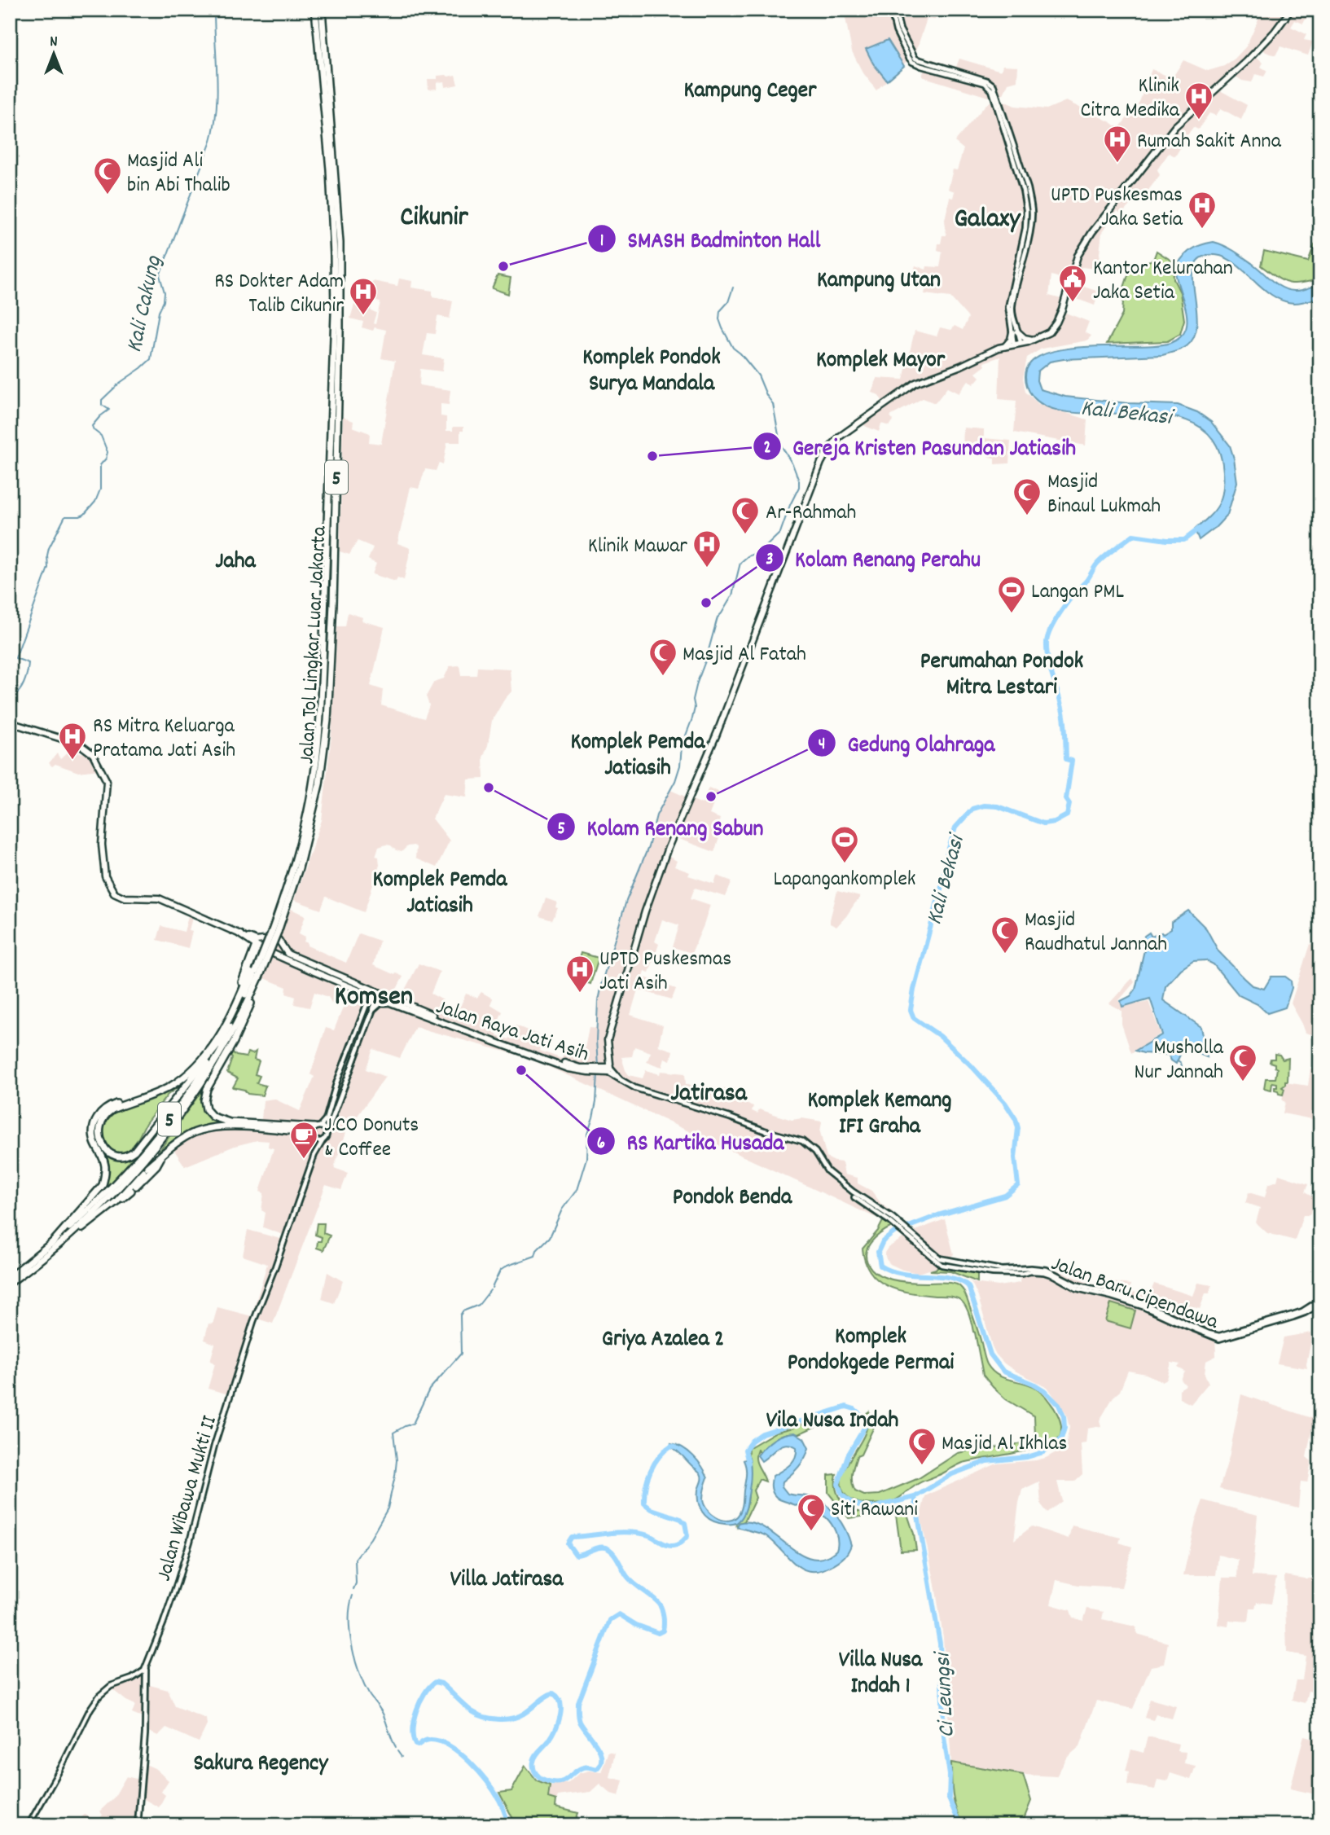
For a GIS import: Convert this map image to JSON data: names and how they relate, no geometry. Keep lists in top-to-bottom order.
{
  "streets": {
    "highway": ["5", "Jalan Tol Lingkar Luar Jakarta"],
    "main road": ["Jalan Raya Jati Asih", "Jalan Baru Cipendawa", "Jalan Wibawa Mukti II"]
  },
  "districts": [
    "Kampung Ceger",
    "Cikunir",
    "Galaxy",
    "Kampung Utan",
    "Komplek Pondok Surya Mandala",
    "Komplek Mayor",
    "Jaha",
    "Perumahan Pondok Mitra Lestari",
    "Komplek Pemda Jatiasih",
    "Komplek Pemda Jatiasih",
    "Komsen",
    "Jatirasa",
    "Komplek Kemang IFI Graha",
    "Pondok Benda",
    "Komplek Pondokgede Permai",
    "Griya Azalea 2",
    "Vila Nusa Indah",
    "Villa Jatirasa",
    "Villa Nusa Indah 1",
    "Sakura Regency"
  ],
  "water": ["Kali Cakung", "Kali Bekasi", "Ci Leungsi"],
  "places": {
    "hospital": [
      "Klinik Citra Medika",
      "Rumah Sakit Anna",
      "UPTD Puskesmas Jaka Setia",
      "RS Dokter Adam Talib Cikunir",
      "Klinik Mawar",
      "RS Mitra Keluarga Pratama Jati Asih",
      "UPTD Puskesmas Jati Asih"
    ],
    "mosque": [
      "Masjid Ali bin Abi Thalib",
      "Masjid Binaul Lukmah",
      "Ar-Rahmah",
      "Masjid Al Fatah",
      "Masjid Raudhatul Jannah",
      "Musholla Nur Jannah",
      "Masjid Al Ikhlas",
      "Siti Rawani"
    ],
    "other": [
      "SMASH Badminton Hall",
      "Gereja Kristen Pasundan Jatiasih",
      "Kolam Renang Perahu",
      "Kolam Renang Sabun",
      "Gedung Olahraga",
      "RS Kartika Husada"
    ],
    "public building": ["Kantor Kelurahan Jaka Setia"],
    "sports": ["Langan PML", "Lapangankomplek"],
    "cafe": ["J.CO Donuts & Coffee"]
  },
  "north": "top"
}
